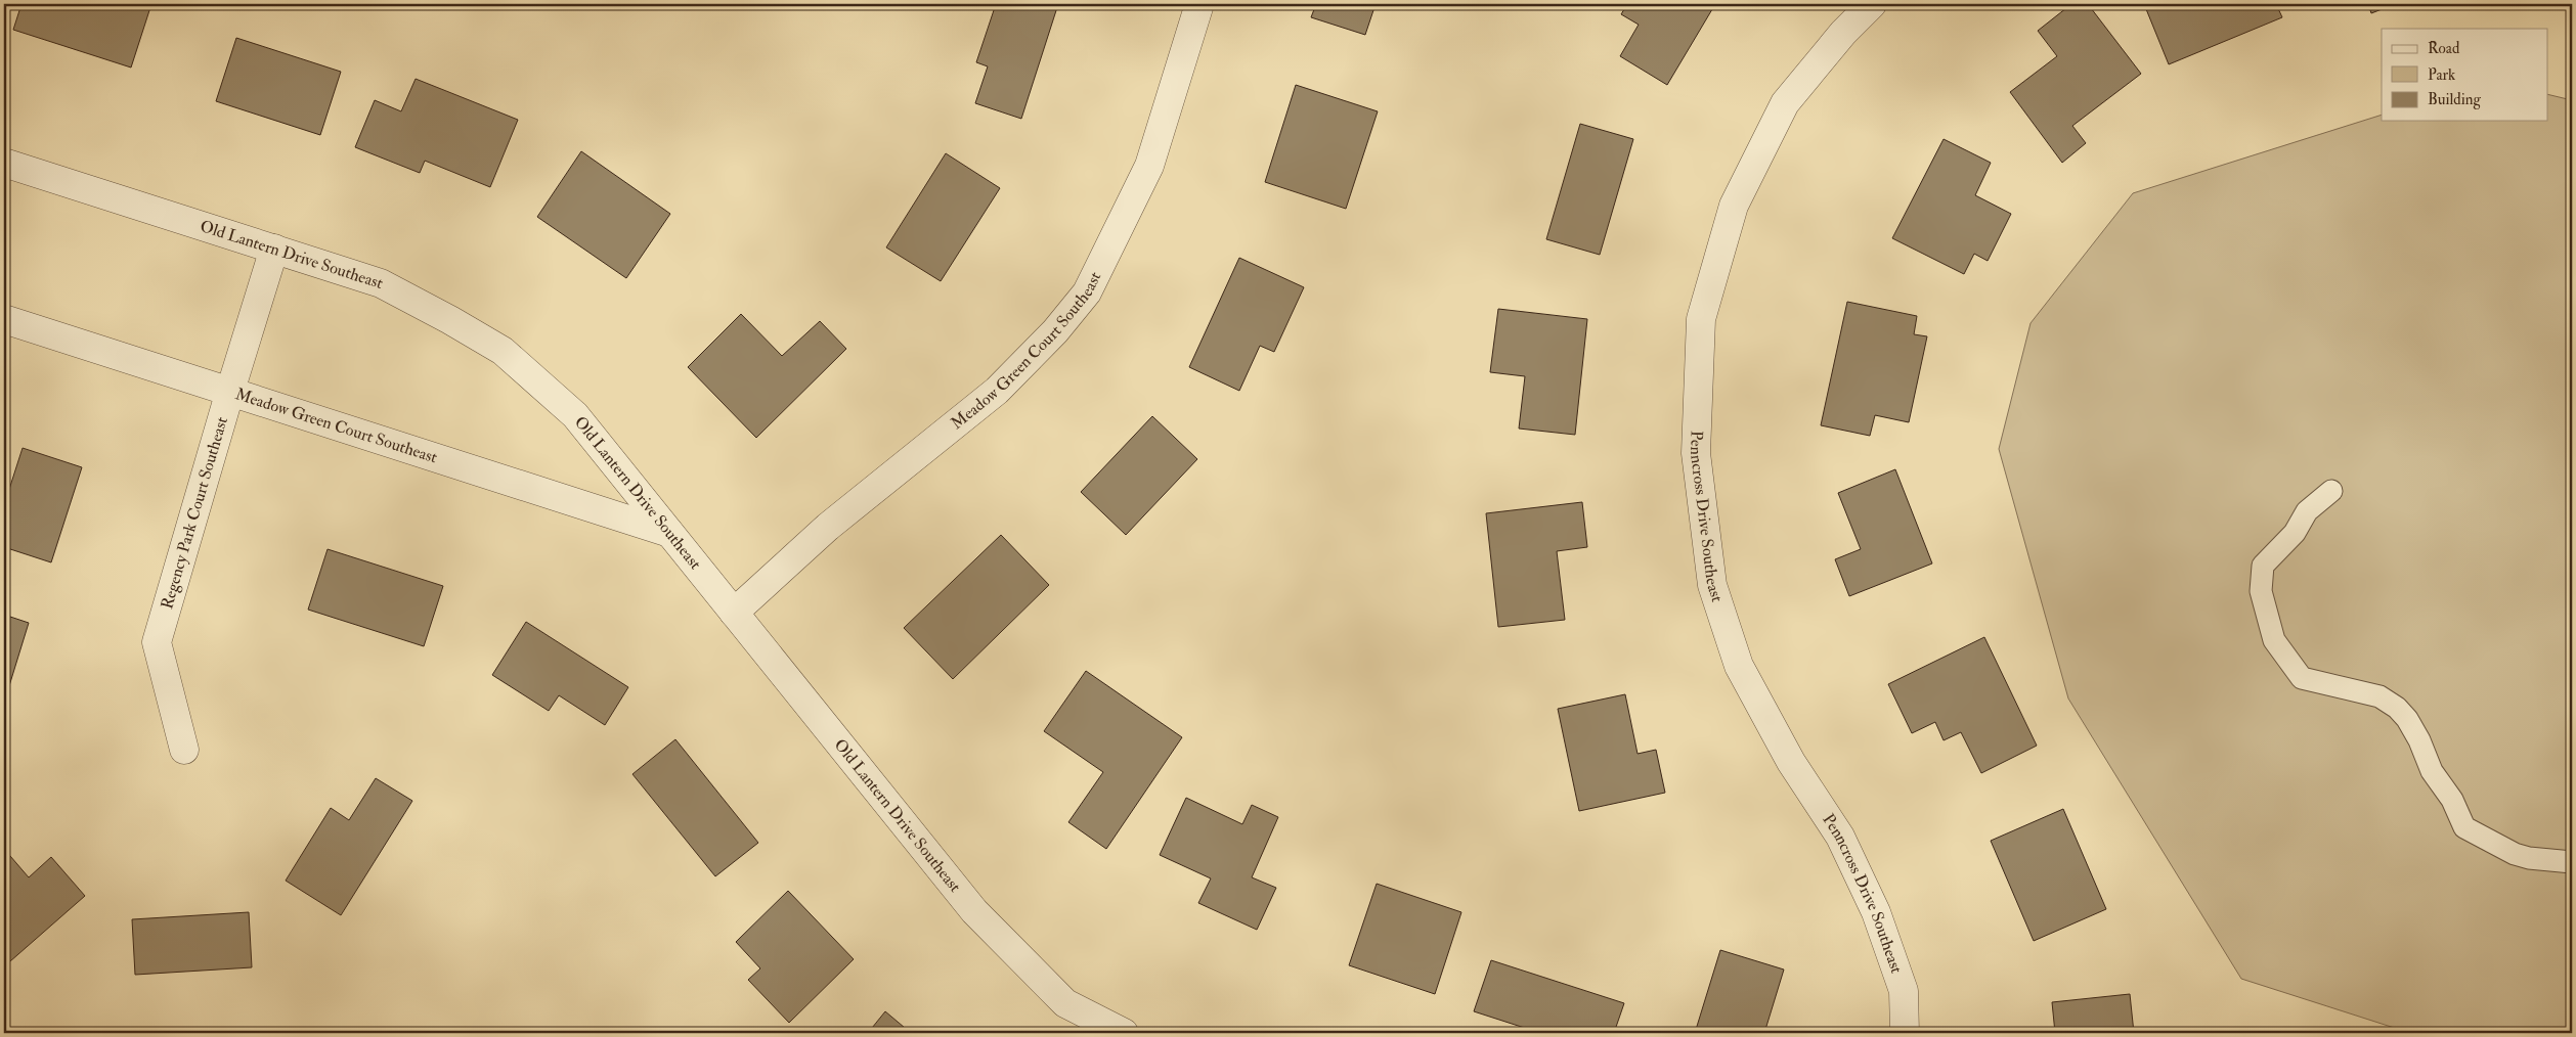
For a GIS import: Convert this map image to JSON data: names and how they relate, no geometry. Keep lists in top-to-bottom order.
{
  "streets": {
    "street": [
      "Old Lantern Drive Southeast",
      "Meadow Green Court Southeast",
      "Regency Park Court Southeast",
      "Penncross Drive Southeast"
    ]
  },
  "crossings": [
    ["Old Lantern Drive Southeast", "Meadow Green Court Southeast"],
    ["Old Lantern Drive Southeast", "Regency Park Court Southeast"],
    ["Meadow Green Court Southeast", "Regency Park Court Southeast"]
  ],
  "legend": ["Road", "Park", "Building"]
}
